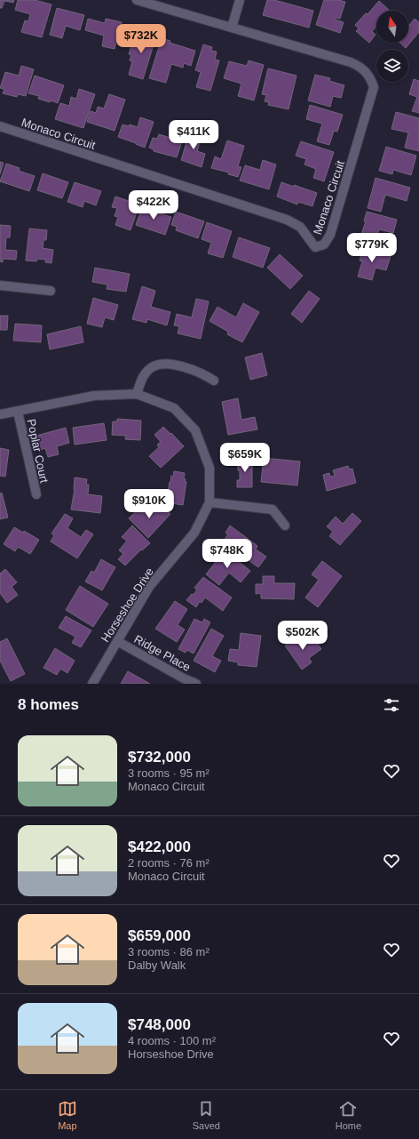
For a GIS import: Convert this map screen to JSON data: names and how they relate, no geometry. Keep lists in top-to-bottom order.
{
  "streets": {
    "street": [
      "Monaco Circuit",
      "Poplar Court",
      "Horseshoe Drive",
      "Ridge Place"
    ]
  },
  "crossings": [
    ["Poplar Court", "Horseshoe Drive"],
    ["Horseshoe Drive", "Ridge Place"]
  ],
  "north": "top",
  "page": {
    "price": [
      "$732K",
      "$411K",
      "$422K",
      "$779K",
      "$659K",
      "$910K",
      "$748K",
      "$502K"
    ],
    "heading": "8 homes",
    "list": [
      {
        "name": "$732,000",
        "note": "3 rooms · 95 m² · Monaco Circuit"
      },
      {
        "name": "$422,000",
        "note": "2 rooms · 76 m² · Monaco Circuit"
      },
      {
        "name": "$659,000",
        "note": "3 rooms · 86 m² · Dalby Walk"
      },
      {
        "name": "$748,000",
        "note": "4 rooms · 100 m² · Horseshoe Drive"
      }
    ],
    "tabs": ["Map", "Saved", "Home"]
  }
}
